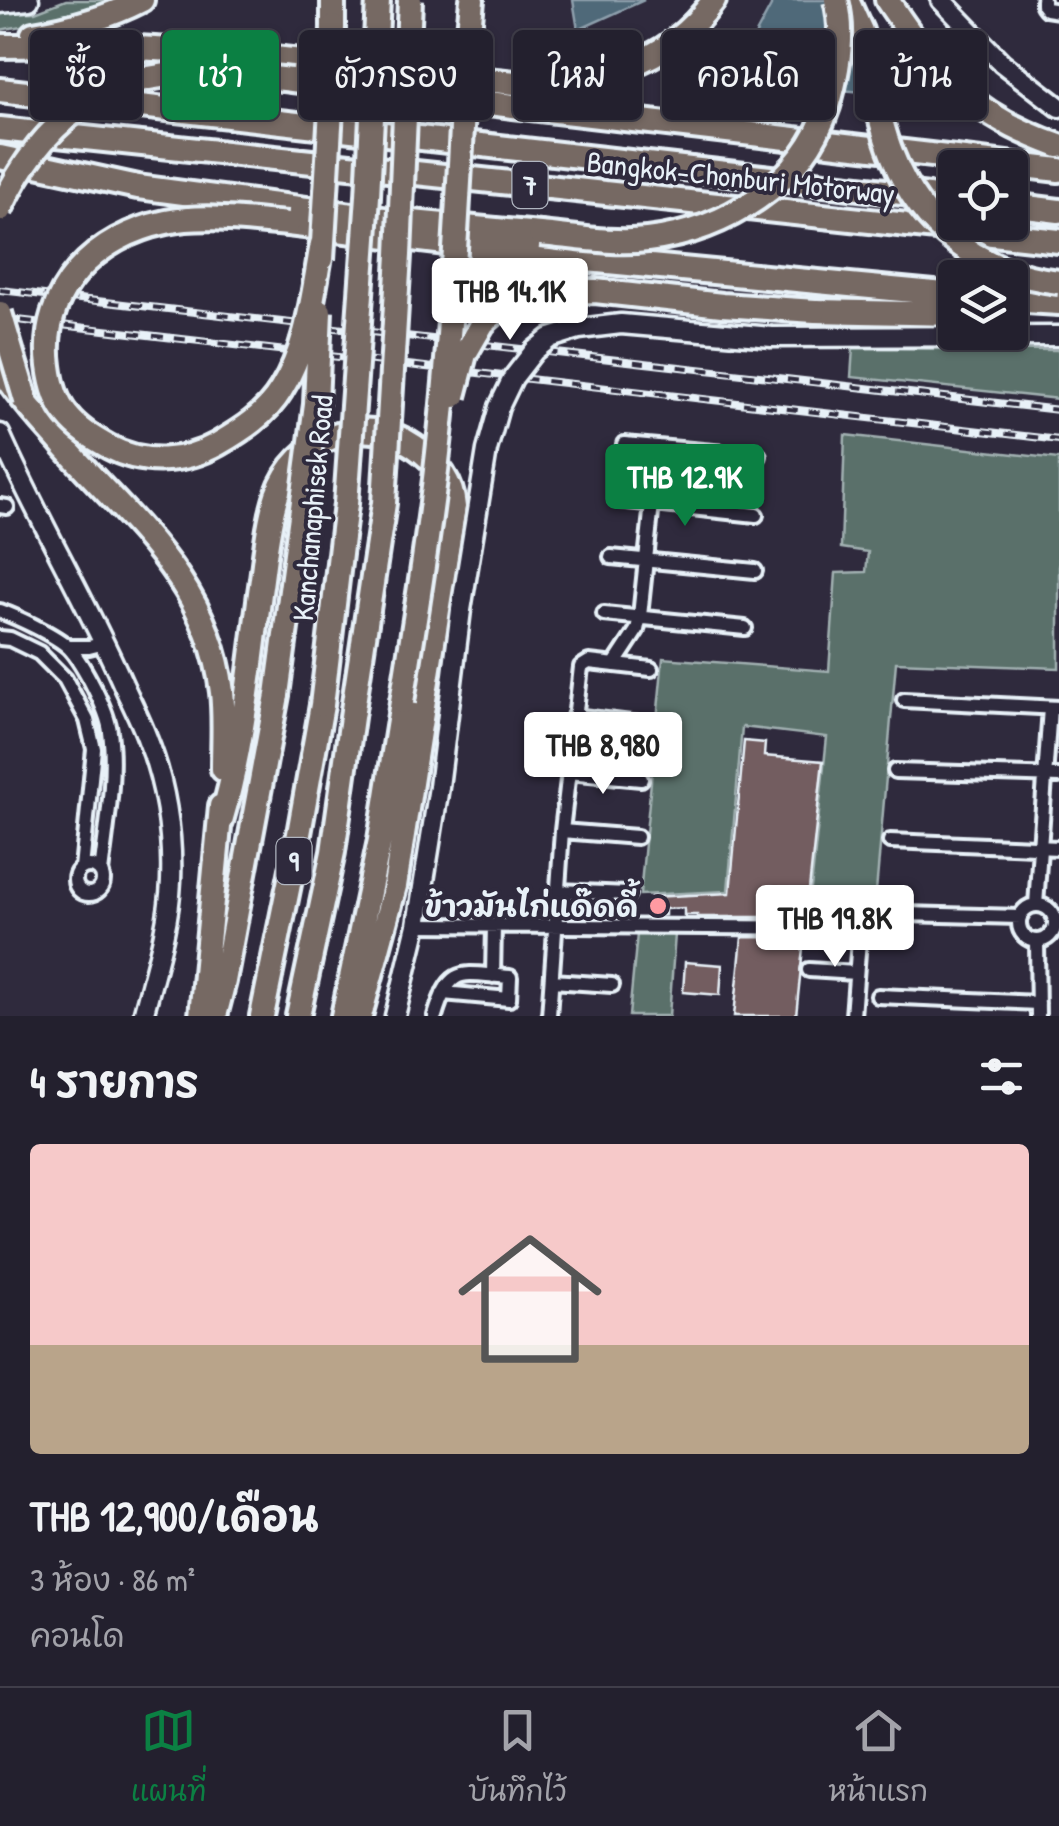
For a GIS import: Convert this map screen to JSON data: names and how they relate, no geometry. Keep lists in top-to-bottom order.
{
  "streets": {
    "highway": [
      "Bangkok-Chonburi Motorway",
      "7",
      "Kanchanaphisek Road",
      "9"
    ]
  },
  "places": ["ข้าวมันไก่แด๊ดดี้"],
  "page": {
    "chip": [
      "ซื้อ",
      "เช่า",
      "ตัวกรอง",
      "ใหม่",
      "คอนโด",
      "บ้าน"
    ],
    "price": [
      "THB 14.1K",
      "THB 12.9K",
      "THB 8,980",
      "THB 19.8K"
    ],
    "heading": "4 รายการ",
    "list": [
      {
        "name": "THB 12,900/เดือน",
        "note": "3 ห้อง · 86 m² · คอนโด"
      }
    ],
    "tabs": ["แผนที่", "บันทึกไว้", "หน้าแรก"]
  }
}
